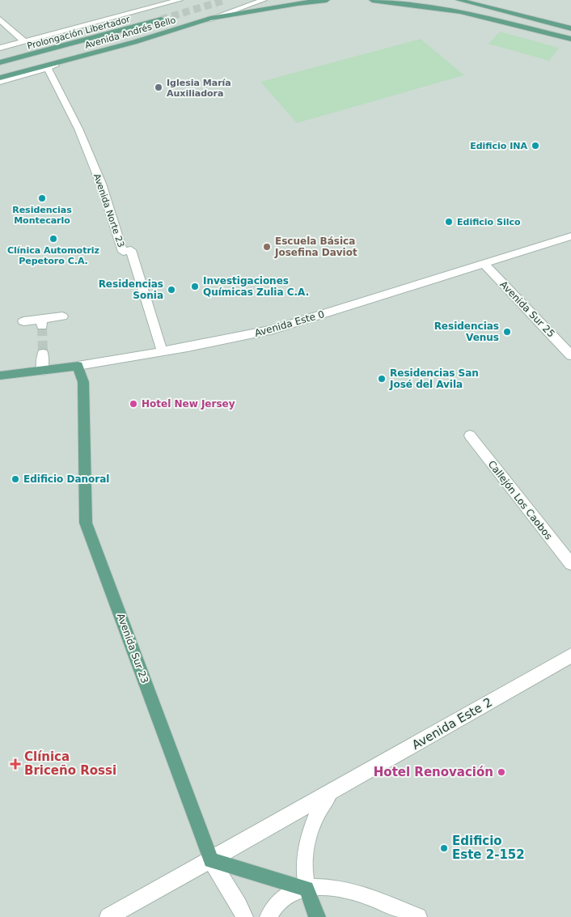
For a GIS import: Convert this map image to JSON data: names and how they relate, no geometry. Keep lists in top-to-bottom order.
{
  "streets": {
    "main road": [
      "Prolongación Libertador",
      "Avenida Andrés Bello",
      "Avenida Este 0",
      "Avenida Sur 23"
    ],
    "street": [
      "Avenida Norte 23",
      "Avenida Sur 25",
      "Callejón Los Caobos",
      "Avenida Este 2"
    ]
  },
  "crossings": [
    ["Avenida Norte 23", "Avenida Este 0"],
    ["Avenida Sur 25", "Avenida Este 0"],
    ["Avenida Este 0", "Avenida Sur 23"],
    ["Avenida Sur 23", "Avenida Este 2"]
  ],
  "places": {
    "other": [
      "Iglesia María Auxiliadora",
      "Edificio INA",
      "Residencias Montecarlo",
      "Edificio Silco",
      "Clínica Automotriz Pepetoro C.A.",
      "Escuela Básica Josefina Daviot",
      "Investigaciones Químicas Zulia C.A.",
      "Residencias Sonia",
      "Residencias Venus",
      "Residencias San José del Avila",
      "Hotel New Jersey",
      "Edificio Danoral",
      "Hotel Renovación",
      "Edificio Este 2-152"
    ],
    "health": ["Clínica Briceño Rossi"]
  }
}
